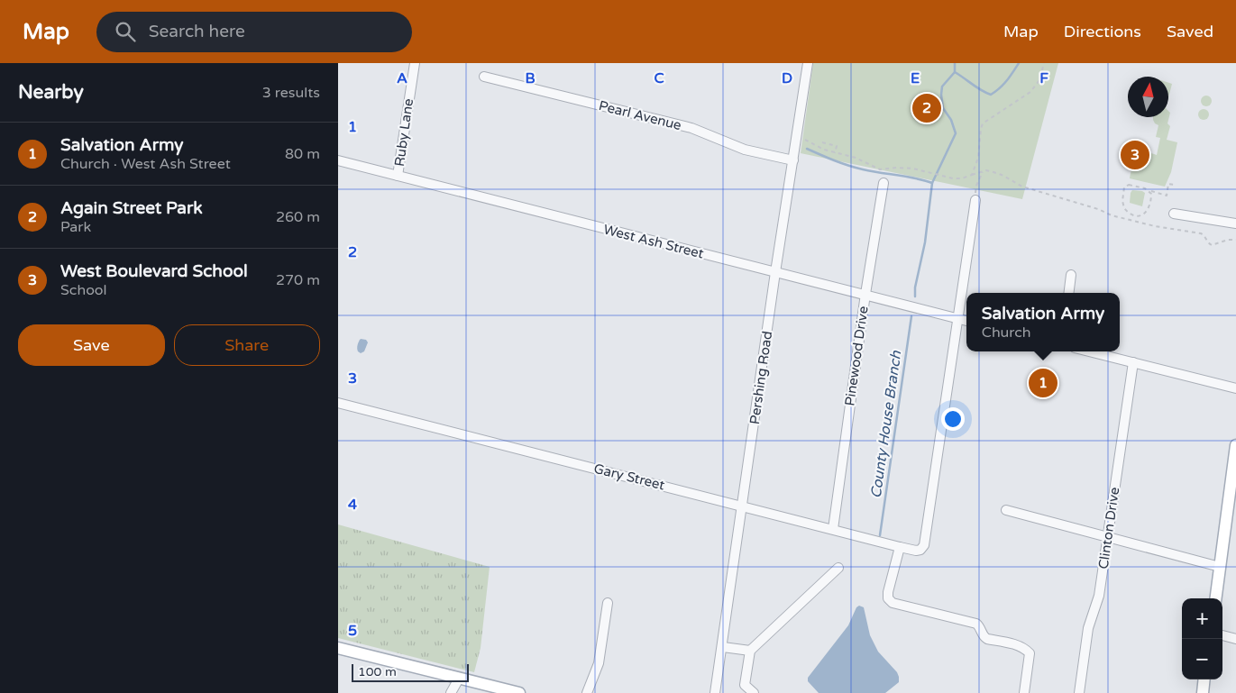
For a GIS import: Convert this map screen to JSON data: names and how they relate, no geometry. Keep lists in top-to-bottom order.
{
  "streets": {
    "street": [
      "Pearl Avenue",
      "Ruby Lane",
      "West Ash Street",
      "Pinewood Drive",
      "Pershing Road",
      "Gary Street",
      "Clinton Drive"
    ]
  },
  "crossings": [
    ["Pearl Avenue", "Pershing Road"],
    ["Ruby Lane", "West Ash Street"],
    ["West Ash Street", "Pinewood Drive"],
    ["West Ash Street", "Pershing Road"],
    ["West Ash Street", "Gary Street"],
    ["Pinewood Drive", "Gary Street"],
    ["Pershing Road", "Gary Street"]
  ],
  "water": ["County House Branch"],
  "scale_bar": "100 m",
  "north": "top",
  "page": {
    "header": "Map",
    "search": "Search here",
    "nav": ["Map", "Directions", "Saved"],
    "heading": ["Nearby", "3 results"],
    "pins": ["2", "3", "1"],
    "list": [
      {
        "mark": "1",
        "name": "Salvation Army",
        "note": "Church · West Ash Street",
        "value": "80 m"
      },
      {
        "mark": "2",
        "name": "Again Street Park",
        "note": "Park",
        "value": "260 m"
      },
      {
        "mark": "3",
        "name": "West Boulevard School",
        "note": "School",
        "value": "270 m"
      }
    ],
    "popup": ["Salvation Army", "Church"],
    "buttons": ["Save", "Share"],
    "map_buttons": ["+", "−"],
    "scale": "100 m"
  },
  "grid": {
    "columns": [
      "A",
      "B",
      "C",
      "D",
      "E",
      "F"
    ],
    "rows": [
      "1",
      "2",
      "3",
      "4",
      "5"
    ]
  }
}
